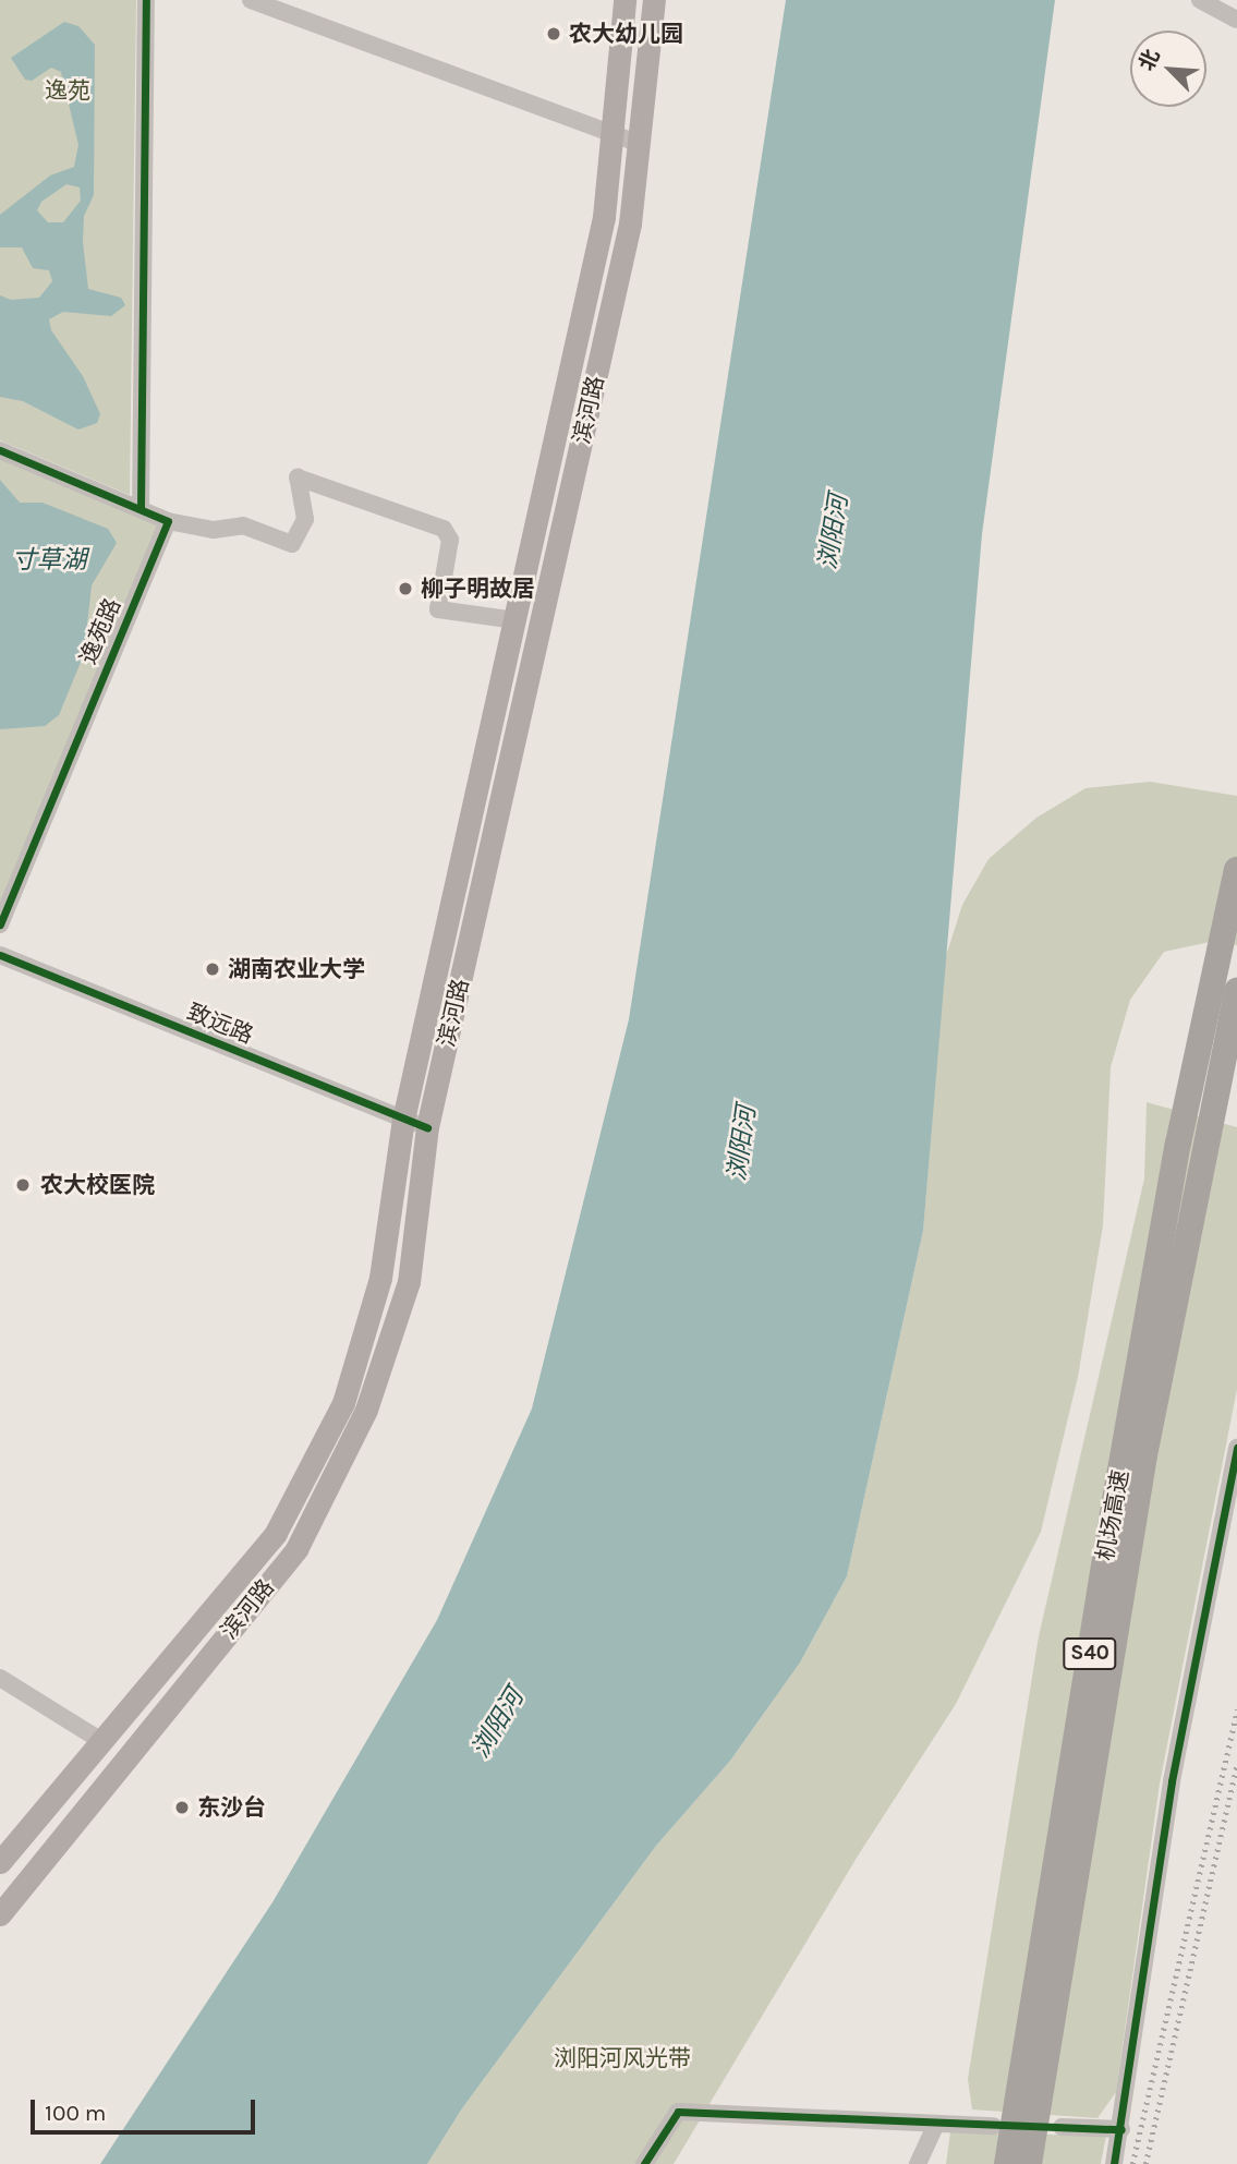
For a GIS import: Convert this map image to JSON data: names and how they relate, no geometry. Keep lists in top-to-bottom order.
{
  "streets": {
    "highway": ["机场高速", "S40"],
    "main road": ["滨河路"],
    "street": ["逸苑路", "致远路"]
  },
  "crossings": [
    ["滨河路", "致远路"]
  ],
  "water": ["浏阳河", "寸草湖"],
  "parks": ["逸苑", "浏阳河风光带"],
  "places": [
    "农大幼儿园",
    "柳子明故居",
    "湖南农业大学",
    "农大校医院",
    "东沙台"
  ],
  "scale_bar": "100 m",
  "north": "top left"
}
